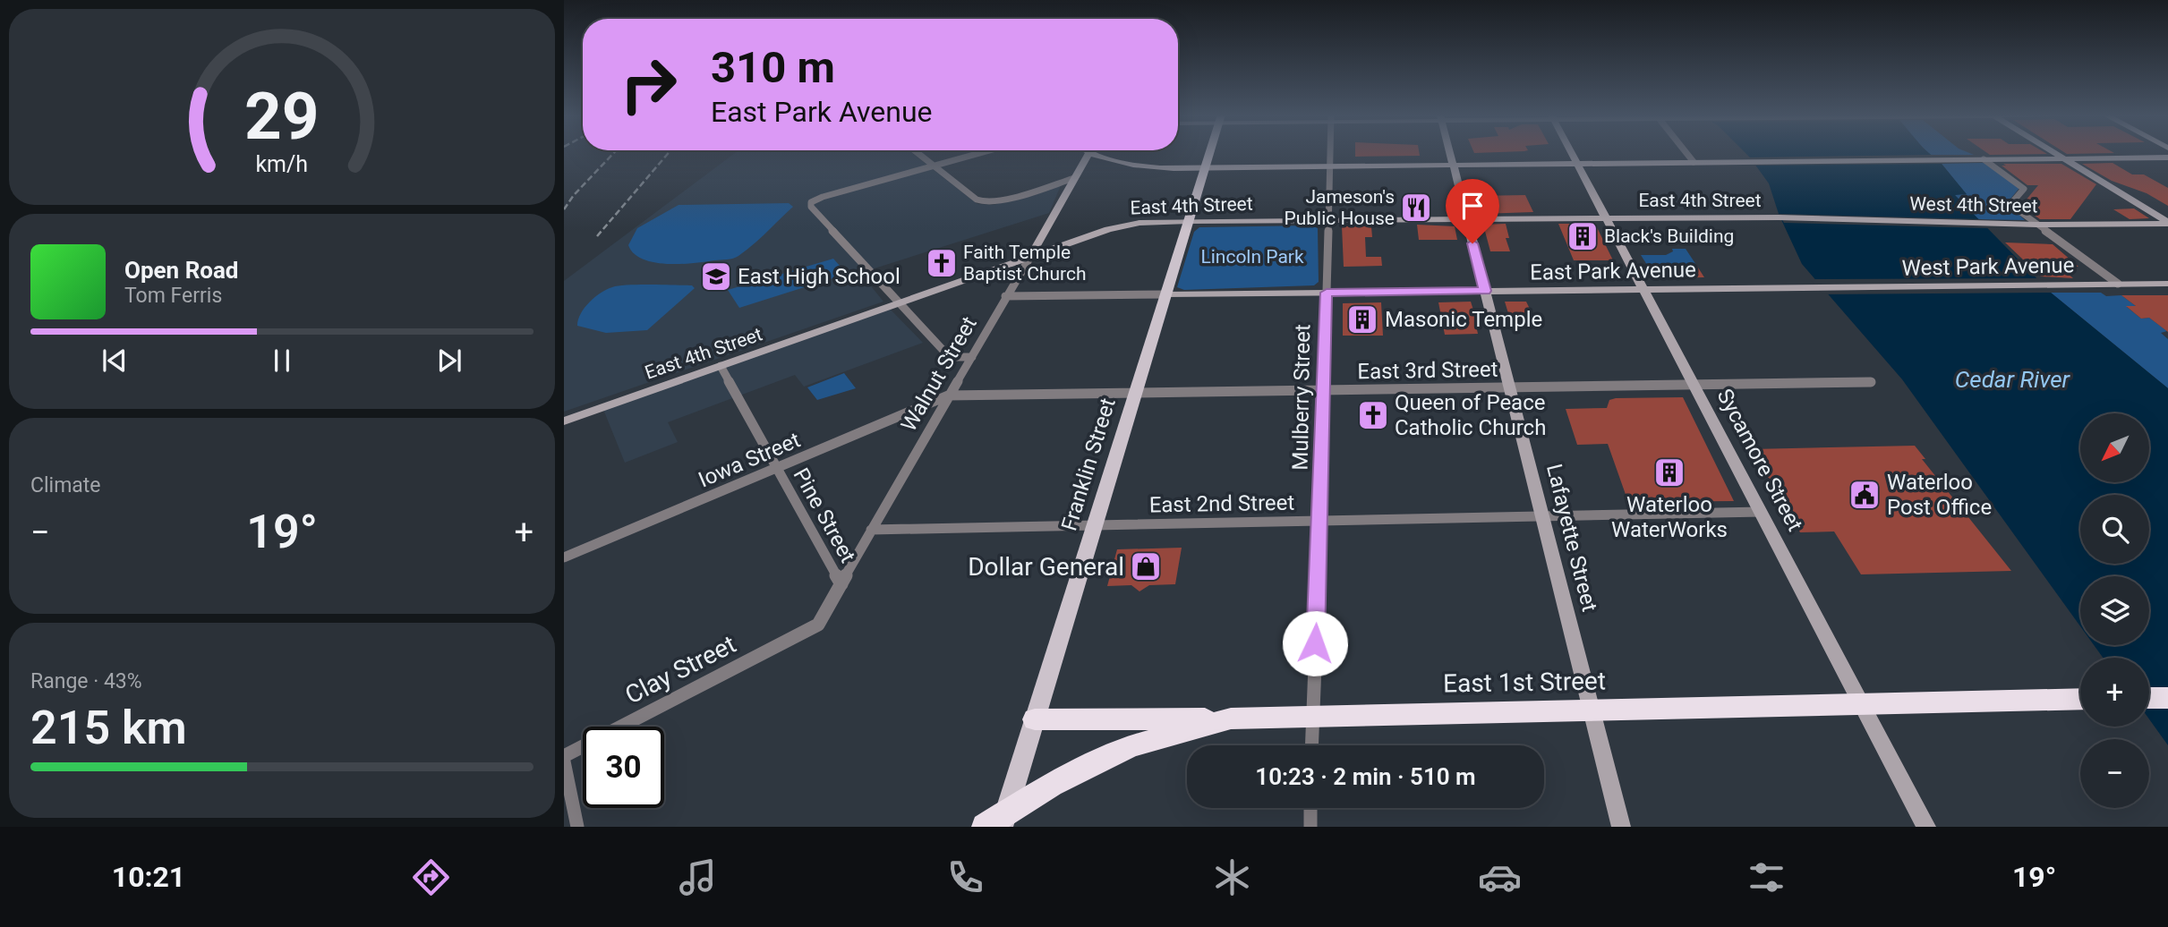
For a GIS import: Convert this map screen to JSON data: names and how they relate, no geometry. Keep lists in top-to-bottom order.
{
  "streets": {
    "highway": ["East 1st Street"],
    "main road": ["Franklin Street"],
    "street": [
      "East 4th Street",
      "West 4th Street",
      "West Park Avenue",
      "East Park Avenue",
      "East 3rd Street",
      "Walnut Street",
      "Mulberry Street",
      "Iowa Street",
      "Sycamore Street",
      "East 2nd Street",
      "Pine Street",
      "Lafayette Street",
      "Clay Street"
    ]
  },
  "crossings": [
    ["East 4th Street", "West 4th Street"],
    ["East 4th Street", "Walnut Street"],
    ["East 4th Street", "Mulberry Street"],
    ["East 4th Street", "Sycamore Street"],
    ["East 4th Street", "Franklin Street"],
    ["East 4th Street", "Pine Street"],
    ["East 4th Street", "Lafayette Street"],
    ["West Park Avenue", "East Park Avenue"],
    ["East Park Avenue", "Walnut Street"],
    ["East Park Avenue", "Mulberry Street"],
    ["East Park Avenue", "Sycamore Street"],
    ["East Park Avenue", "Franklin Street"],
    ["East Park Avenue", "Lafayette Street"],
    ["East 3rd Street", "Walnut Street"],
    ["East 3rd Street", "Mulberry Street"],
    ["East 3rd Street", "Iowa Street"],
    ["East 3rd Street", "Sycamore Street"],
    ["East 3rd Street", "Franklin Street"],
    ["East 3rd Street", "Lafayette Street"],
    ["Walnut Street", "Iowa Street"],
    ["Walnut Street", "East 2nd Street"],
    ["Walnut Street", "Pine Street"],
    ["Walnut Street", "Clay Street"],
    ["Mulberry Street", "East 2nd Street"],
    ["Mulberry Street", "East 1st Street"],
    ["Iowa Street", "Pine Street"],
    ["Sycamore Street", "East 2nd Street"],
    ["Sycamore Street", "East 1st Street"],
    ["Franklin Street", "East 2nd Street"],
    ["Franklin Street", "East 1st Street"],
    ["East 2nd Street", "Lafayette Street"],
    ["Lafayette Street", "East 1st Street"]
  ],
  "water": ["Cedar River"],
  "parks": ["Lincoln Park"],
  "places": {
    "restaurant": ["Jameson's Public House"],
    "building": ["Black's Building", "Masonic Temple", "Waterloo WaterWorks"],
    "church": ["Faith Temple Baptist Church", "Queen of Peace Catholic Church"],
    "school or university": ["East High School"],
    "public building": ["Waterloo Post Office"],
    "shop": ["Dollar General"]
  },
  "north": "bottom left",
  "page": {
    "turn": ["310 m", "East Park Avenue"],
    "song": ["Open Road", "Tom Ferris"],
    "map_buttons": ["+", "−"],
    "tile": [
      "Climate",
      ["Range · 43%", "215 km"]
    ],
    "heat": ["−", "19°", "+"],
    "limit": "30",
    "trip": "10:23 · 2 min · 510 m",
    "tabs": ["10:21", "19°"],
    "gauge": ["29", "km/h"]
  }
}
